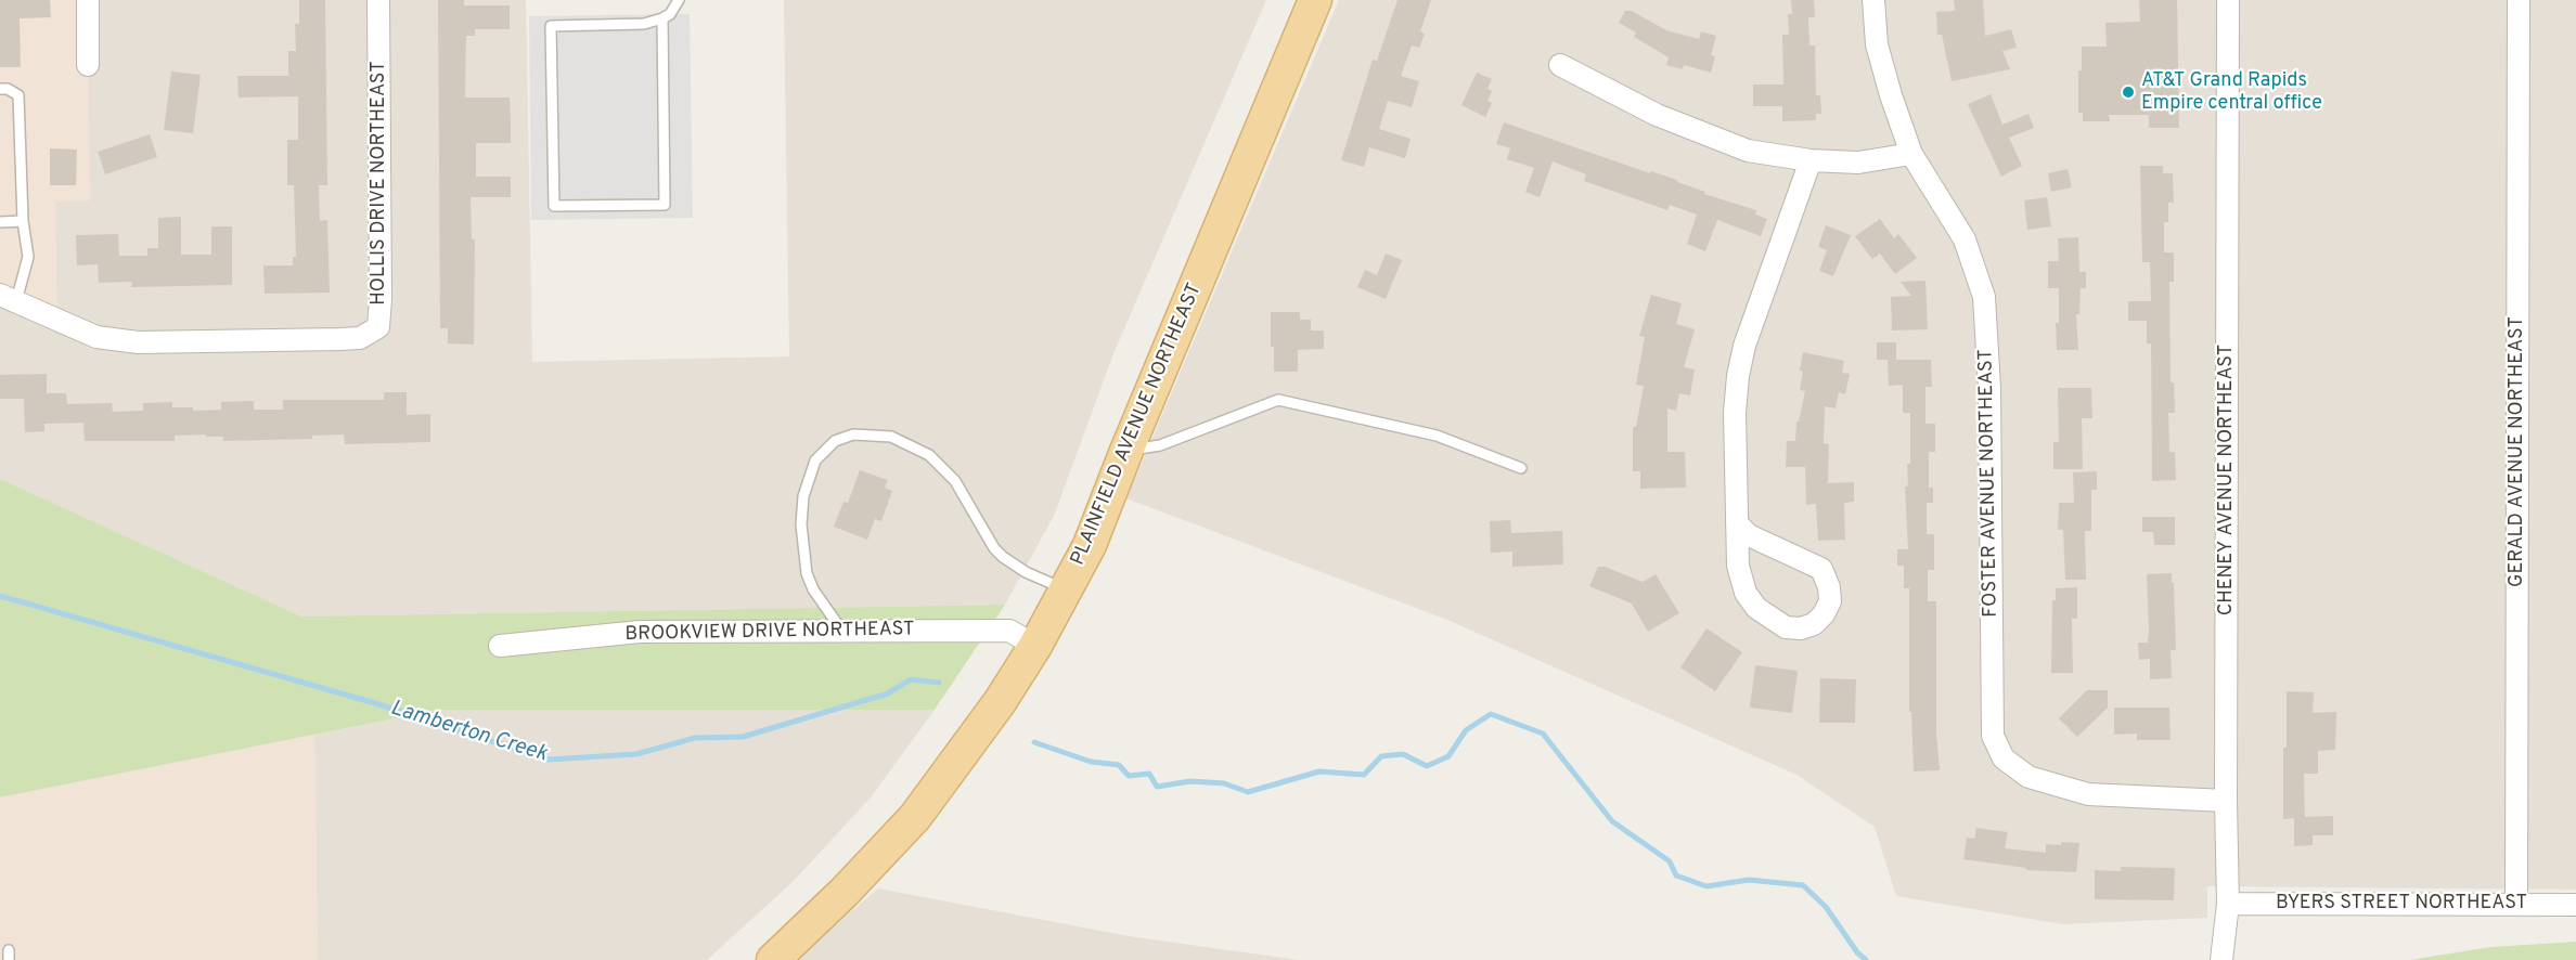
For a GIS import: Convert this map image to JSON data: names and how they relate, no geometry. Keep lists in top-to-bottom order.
{
  "streets": {
    "main road": ["PLAINFIELD AVENUE NORTHEAST"],
    "street": [
      "HOLLIS DRIVE NORTHEAST",
      "GERALD AVENUE NORTHEAST",
      "CHENEY AVENUE NORTHEAST",
      "FOSTER AVENUE NORTHEAST",
      "BROOKVIEW DRIVE NORTHEAST",
      "BYERS STREET NORTHEAST"
    ]
  },
  "crossings": [
    ["PLAINFIELD AVENUE NORTHEAST", "BROOKVIEW DRIVE NORTHEAST"],
    ["GERALD AVENUE NORTHEAST", "BYERS STREET NORTHEAST"],
    ["CHENEY AVENUE NORTHEAST", "FOSTER AVENUE NORTHEAST"],
    ["CHENEY AVENUE NORTHEAST", "BYERS STREET NORTHEAST"]
  ],
  "water": ["Lamberton Creek"],
  "places": ["AT&T Grand Rapids Empire central office"]
}
